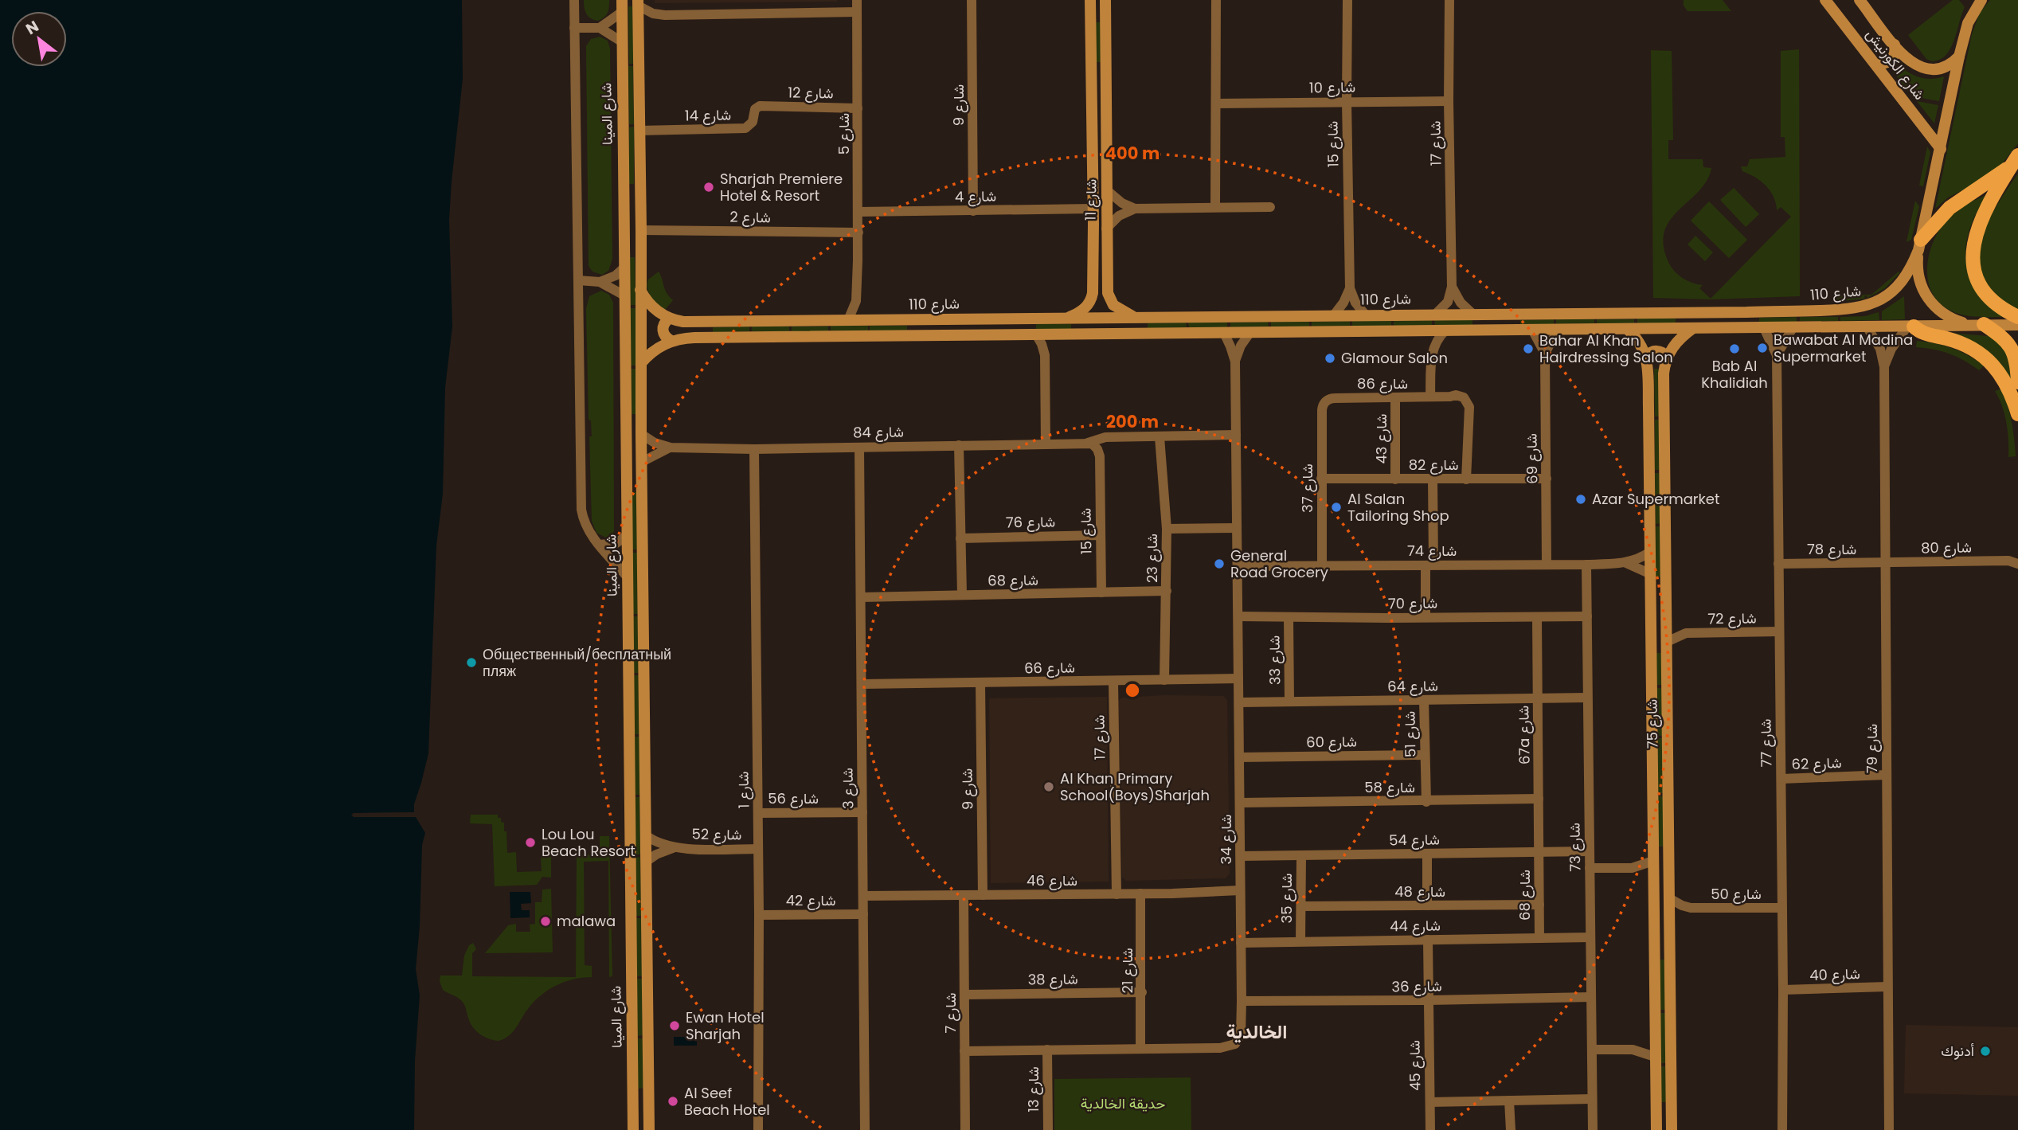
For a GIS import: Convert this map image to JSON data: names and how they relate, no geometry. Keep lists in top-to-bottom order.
{
  "streets": {
    "main road": [
      "شارع الكورنيش",
      "شارع المينا",
      "شارع 11",
      "شارع 110",
      "شارع 75"
    ],
    "street": [
      "شارع 10",
      "شارع 12",
      "شارع 9",
      "شارع 14",
      "شارع 5",
      "شارع 17",
      "شارع 15",
      "شارع 4",
      "شارع 2",
      "شارع 86",
      "شارع 84",
      "شارع 43",
      "شارع 69",
      "شارع 82",
      "شارع 37",
      "شارع 76",
      "شارع 80",
      "شارع 78",
      "شارع 74",
      "شارع 23",
      "شارع 68",
      "شارع 70",
      "شارع 72",
      "شارع 33",
      "شارع 66",
      "شارع 64",
      "شارع 51",
      "67a شارع",
      "شارع 60",
      "شارع 77",
      "شارع 79",
      "شارع 62",
      "شارع 58",
      "شارع 3",
      "شارع 1",
      "شارع 56",
      "شارع 52",
      "شارع 34",
      "شارع 54",
      "شارع 73",
      "شارع 46",
      "شارع 48",
      "شارع 50",
      "شارع 35",
      "شارع 42",
      "شارع 44",
      "شارع 21",
      "شارع 40",
      "شارع 38",
      "شارع 36",
      "شارع 7",
      "شارع 45",
      "شارع 13"
    ]
  },
  "crossings": [
    ["شارع الكورنيش", "شارع 110"],
    ["شارع 10", "شارع 17"],
    ["شارع 10", "شارع 15"],
    ["شارع 12", "شارع 14"],
    ["شارع 12", "شارع 5"],
    ["شارع 9", "شارع 4"],
    ["شارع 9", "شارع 66"],
    ["شارع 9", "شارع 46"],
    ["شارع 5", "شارع 4"],
    ["شارع 5", "شارع 2"],
    ["شارع 5", "شارع 110"],
    ["شارع 17", "شارع 110"],
    ["شارع 17", "شارع 66"],
    ["شارع 17", "شارع 46"],
    ["شارع 15", "شارع 110"],
    ["شارع 15", "شارع 84"],
    ["شارع 15", "شارع 76"],
    ["شارع 15", "شارع 68"],
    ["شارع 4", "شارع 11"],
    ["شارع 11", "شارع 110"],
    ["شارع 86", "شارع 43"],
    ["شارع 86", "شارع 82"],
    ["شارع 86", "شارع 37"],
    ["شارع 84", "شارع 23"],
    ["شارع 84", "شارع 3"],
    ["شارع 84", "شارع 1"],
    ["شارع 84", "شارع 34"],
    ["شارع 43", "شارع 82"],
    ["شارع 69", "شارع 82"],
    ["شارع 69", "شارع 74"],
    ["شارع 82", "شارع 37"],
    ["شارع 37", "شارع 74"],
    ["شارع 80", "شارع 78"],
    ["شارع 80", "شارع 79"],
    ["شارع 78", "شارع 77"],
    ["شارع 78", "شارع 79"],
    ["شارع 74", "شارع 75"],
    ["شارع 74", "شارع 34"],
    ["شارع 74", "شارع 73"],
    ["شارع 23", "شارع 68"],
    ["شارع 23", "شارع 66"],
    ["شارع 68", "67a شارع"],
    ["شارع 68", "شارع 3"],
    ["شارع 68", "شارع 54"],
    ["شارع 68", "شارع 48"],
    ["شارع 68", "شارع 44"],
    ["شارع 70", "شارع 33"],
    ["شارع 70", "67a شارع"],
    ["شارع 70", "شارع 34"],
    ["شارع 70", "شارع 73"],
    ["شارع 72", "شارع 75"],
    ["شارع 72", "شارع 77"],
    ["شارع 33", "شارع 64"],
    ["شارع 66", "شارع 3"],
    ["شارع 66", "شارع 34"],
    ["شارع 64", "شارع 51"],
    ["شارع 64", "67a شارع"],
    ["شارع 64", "شارع 34"],
    ["شارع 64", "شارع 73"],
    ["شارع 75", "شارع 50"],
    ["شارع 51", "شارع 60"],
    ["شارع 51", "شارع 58"],
    ["67a شارع", "شارع 58"],
    ["67a شارع", "شارع 54"],
    ["شارع 60", "شارع 34"],
    ["شارع 77", "شارع 62"],
    ["شارع 77", "شارع 50"],
    ["شارع 77", "شارع 40"],
    ["شارع 79", "شارع 62"],
    ["شارع 79", "شارع 40"],
    ["شارع 58", "شارع 34"],
    ["شارع 3", "شارع 56"],
    ["شارع 3", "شارع 46"],
    ["شارع 3", "شارع 42"],
    ["شارع 1", "شارع 56"],
    ["شارع 1", "شارع 52"],
    ["شارع 1", "شارع 42"],
    ["شارع 34", "شارع 54"],
    ["شارع 34", "شارع 46"],
    ["شارع 34", "شارع 44"],
    ["شارع 34", "شارع 21"],
    ["شارع 34", "شارع 36"],
    ["شارع 34", "شارع 7"],
    ["شارع 34", "شارع 13"],
    ["شارع 54", "شارع 73"],
    ["شارع 54", "شارع 35"],
    ["شارع 73", "شارع 44"],
    ["شارع 73", "شارع 36"],
    ["شارع 46", "شارع 21"],
    ["شارع 46", "شارع 7"],
    ["شارع 48", "شارع 35"],
    ["شارع 35", "شارع 44"],
    ["شارع 44", "شارع 45"],
    ["شارع 21", "شارع 38"],
    ["شارع 38", "شارع 7"],
    ["شارع 36", "شارع 45"]
  ],
  "districts": ["الخالدية"],
  "parks": ["حديقة الخالدية"],
  "places": [
    "Sharjah Premiere Hotel & Resort",
    "Bawabat Al Madina Supermarket",
    "Bahar Al Khan Hairdressing Salon",
    "Bab Al Khalidiah",
    "Glamour Salon",
    "Azar Supermarket",
    "Al Salan Tailoring Shop",
    "General Road Grocery",
    "Общественный/бесплатный пляж",
    "Al Khan Primary School(Boys)Sharjah",
    "Lou Lou Beach Resort",
    "malawa",
    "Ewan Hotel Sharjah",
    "أدنوك",
    "Al Seef Beach Hotel"
  ],
  "north": "top left",
  "rings": ["400 m", "200 m"]
}
